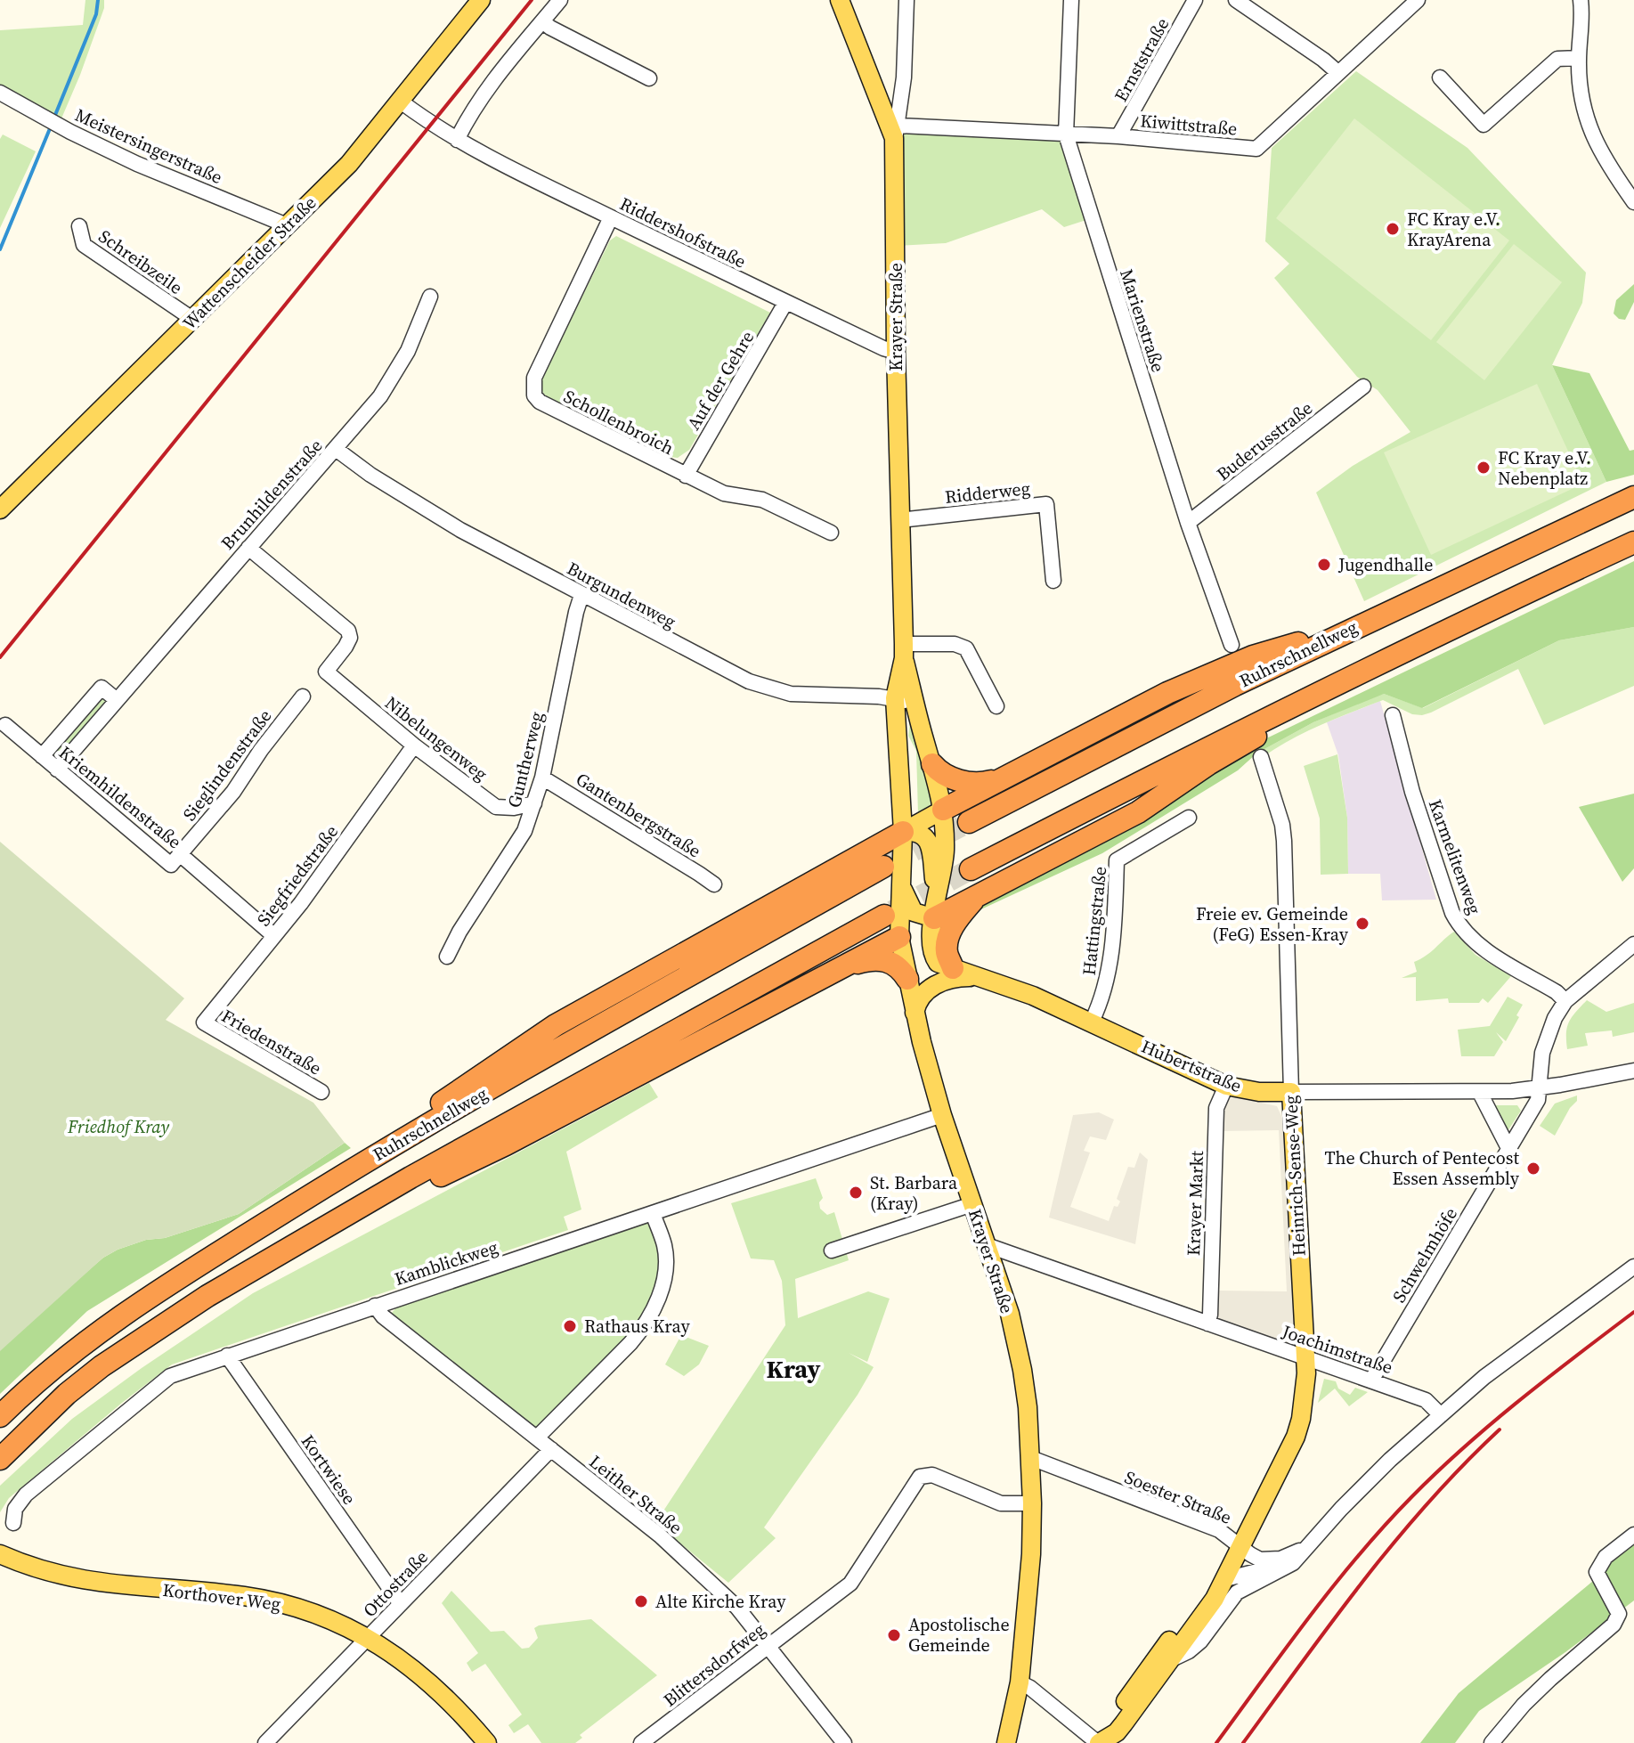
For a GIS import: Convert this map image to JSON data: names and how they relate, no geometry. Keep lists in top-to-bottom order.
{
  "streets": {
    "highway": ["Ruhrschnellweg"],
    "main road": [
      "Wattenscheider Straße",
      "Krayer Straße",
      "Hubertstraße",
      "Heinrich-Sense-Weg",
      "Korthover Weg"
    ],
    "street": [
      "Ernststraße",
      "Kiwittstraße",
      "Meistersingerstraße",
      "Riddershofstraße",
      "Schreibzeile",
      "Marienstraße",
      "Auf der Gehre",
      "Schollenbroich",
      "Buderusstraße",
      "Ridderweg",
      "Brunhildenstraße",
      "Burgundenweg",
      "Nibelungenweg",
      "Guntherweg",
      "Sieglindenstraße",
      "Kriemhildenstraße",
      "Gantenbergstraße",
      "Karmelitenweg",
      "Siegfriedstraße",
      "Hattingstraße",
      "Friedenstraße",
      "Krayer Markt",
      "Schwelmhöfe",
      "Kamblickweg",
      "Joachimstraße",
      "Kortwiese",
      "Leither Straße",
      "Soester Straße",
      "Ottostraße",
      "Blittersdorfweg"
    ]
  },
  "crossings": [
    ["Ernststraße", "Kiwittstraße"],
    ["Kiwittstraße", "Krayer Straße"],
    ["Kiwittstraße", "Marienstraße"],
    ["Meistersingerstraße", "Wattenscheider Straße"],
    ["Riddershofstraße", "Wattenscheider Straße"],
    ["Riddershofstraße", "Krayer Straße"],
    ["Riddershofstraße", "Auf der Gehre"],
    ["Riddershofstraße", "Schollenbroich"],
    ["Schreibzeile", "Wattenscheider Straße"],
    ["Krayer Straße", "Ridderweg"],
    ["Krayer Straße", "Burgundenweg"],
    ["Krayer Straße", "Hubertstraße"],
    ["Krayer Straße", "Kamblickweg"],
    ["Krayer Straße", "Joachimstraße"],
    ["Krayer Straße", "Soester Straße"],
    ["Krayer Straße", "Blittersdorfweg"],
    ["Marienstraße", "Buderusstraße"],
    ["Auf der Gehre", "Schollenbroich"],
    ["Brunhildenstraße", "Burgundenweg"],
    ["Brunhildenstraße", "Nibelungenweg"],
    ["Brunhildenstraße", "Kriemhildenstraße"],
    ["Burgundenweg", "Guntherweg"],
    ["Nibelungenweg", "Guntherweg"],
    ["Nibelungenweg", "Siegfriedstraße"],
    ["Guntherweg", "Gantenbergstraße"],
    ["Sieglindenstraße", "Kriemhildenstraße"],
    ["Kriemhildenstraße", "Siegfriedstraße"],
    ["Siegfriedstraße", "Friedenstraße"],
    ["Hattingstraße", "Hubertstraße"],
    ["Hubertstraße", "Heinrich-Sense-Weg"],
    ["Hubertstraße", "Krayer Markt"],
    ["Hubertstraße", "Schwelmhöfe"],
    ["Heinrich-Sense-Weg", "Joachimstraße"],
    ["Heinrich-Sense-Weg", "Soester Straße"],
    ["Krayer Markt", "Joachimstraße"],
    ["Schwelmhöfe", "Joachimstraße"],
    ["Kamblickweg", "Kortwiese"],
    ["Kamblickweg", "Leither Straße"],
    ["Joachimstraße", "Soester Straße"],
    ["Kortwiese", "Ottostraße"],
    ["Leither Straße", "Ottostraße"],
    ["Leither Straße", "Blittersdorfweg"],
    ["Ottostraße", "Korthover Weg"]
  ],
  "districts": ["Kray"],
  "parks": ["Friedhof Kray"],
  "places": [
    "FC Kray e.V. KrayArena",
    "FC Kray e.V. Nebenplatz",
    "Jugendhalle",
    "Freie ev. Gemeinde (FeG) Essen-Kray",
    "The Church of Pentecost Essen Assembly",
    "St. Barbara (Kray)",
    "Rathaus Kray",
    "Alte Kirche Kray",
    "Apostolische Gemeinde"
  ]
}
